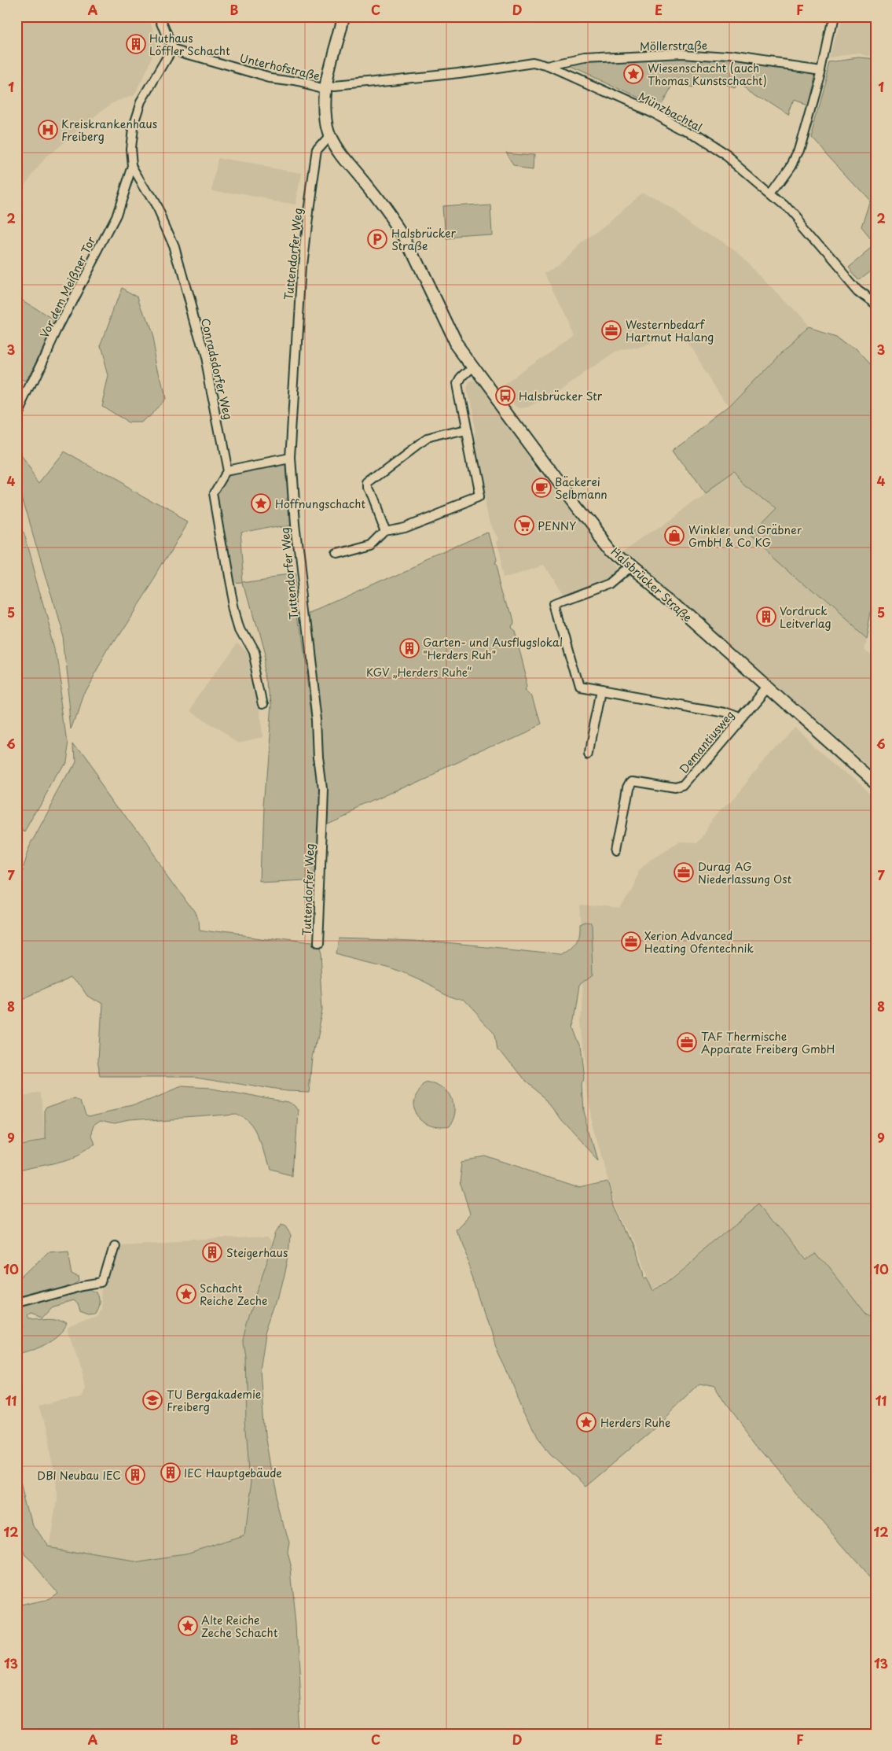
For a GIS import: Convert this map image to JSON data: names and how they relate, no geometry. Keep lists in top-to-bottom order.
{
  "streets": {
    "main road": ["Halsbrücker Straße"],
    "street": [
      "Möllerstraße",
      "Unterhofstraße",
      "Münzbachtal",
      "Tuttendorfer Weg",
      "Vor dem Meißner Tor",
      "Conradsdorfer Weg",
      "Demantiusweg"
    ]
  },
  "crossings": [
    ["Möllerstraße", "Münzbachtal"],
    ["Unterhofstraße", "Münzbachtal"],
    ["Unterhofstraße", "Conradsdorfer Weg"],
    ["Unterhofstraße", "Halsbrücker Straße"],
    ["Münzbachtal", "Halsbrücker Straße"],
    ["Tuttendorfer Weg", "Halsbrücker Straße"],
    ["Vor dem Meißner Tor", "Conradsdorfer Weg"],
    ["Halsbrücker Straße", "Demantiusweg"]
  ],
  "parks": ["KGV „Herders Ruhe“"],
  "places": {
    "building": [
      "Huthaus Löffler Schacht",
      "Vordruck Leitverlag",
      "Garten- und Ausflugslokal \"Herders Ruh\"",
      "Steigerhaus",
      "IEC Hauptgebäude",
      "DBI Neubau IEC"
    ],
    "place": [
      "Wiesenschacht (auch Thomas Kunstschacht)",
      "Hoffnungschacht",
      "Schacht Reiche Zeche",
      "Herders Ruhe",
      "Alte Reiche Zeche Schacht"
    ],
    "hospital": ["Kreiskrankenhaus Freiberg"],
    "parking": ["Halsbrücker Straße"],
    "office": [
      "Westernbedarf Hartmut Halang",
      "Durag AG Niederlassung Ost",
      "Xerion Advanced Heating Ofentechnik",
      "TAF Thermische Apparate Freiberg GmbH"
    ],
    "bus stop": ["Halsbrücker Str"],
    "cafe": ["Bäckerei Selbmann"],
    "supermarket": ["PENNY"],
    "shop": ["Winkler und Gräbner GmbH & Co KG"],
    "school or university": ["TU Bergakademie Freiberg"]
  },
  "grid": {
    "columns": [
      "A",
      "B",
      "C",
      "D",
      "E",
      "F"
    ],
    "rows": [
      "1",
      "2",
      "3",
      "4",
      "5",
      "6",
      "7",
      "8",
      "9",
      "10",
      "11",
      "12",
      "13"
    ]
  }
}
